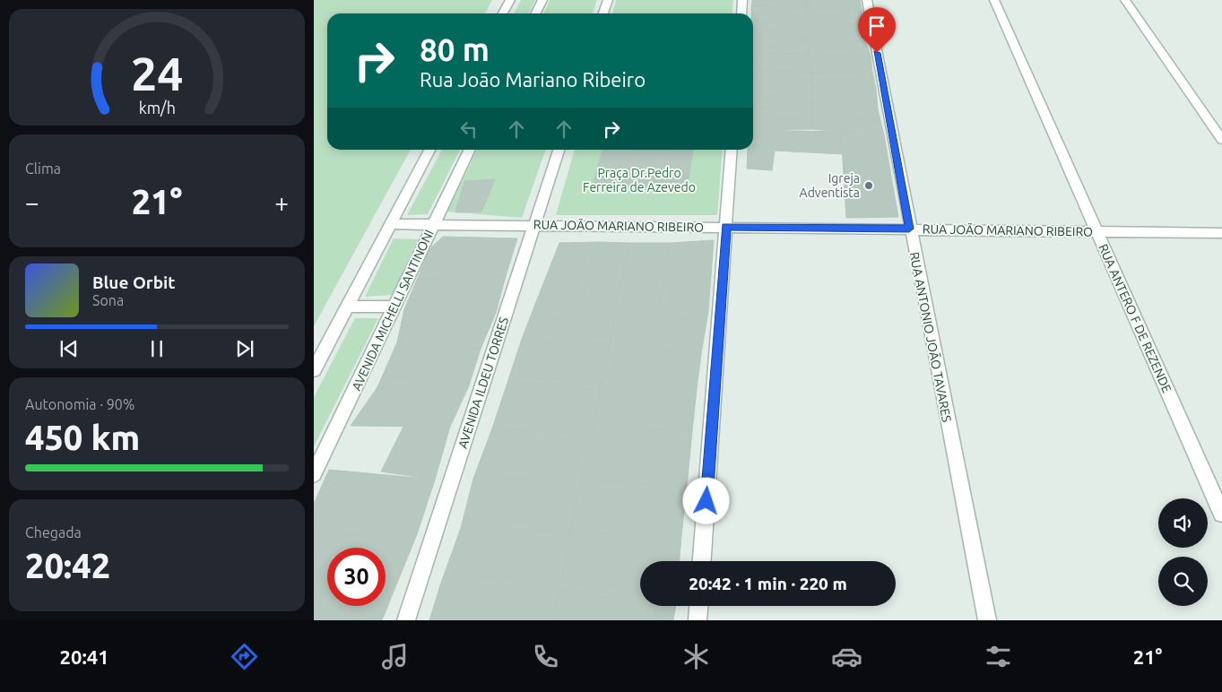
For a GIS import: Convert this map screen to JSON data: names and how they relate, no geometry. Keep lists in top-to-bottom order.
{
  "streets": {
    "street": [
      "RUA JOÃO MARIANO RIBEIRO",
      "AVENIDA MICHELLI SANTINONI",
      "RUA ANTERO F DE REZENDE",
      "RUA ANTONIO JOÃO TAVARES",
      "AVENIDA ILDEU TORRES"
    ]
  },
  "crossings": [
    ["RUA JOÃO MARIANO RIBEIRO", "AVENIDA MICHELLI SANTINONI"],
    ["RUA JOÃO MARIANO RIBEIRO", "RUA ANTERO F DE REZENDE"],
    ["RUA JOÃO MARIANO RIBEIRO", "RUA ANTONIO JOÃO TAVARES"],
    ["RUA JOÃO MARIANO RIBEIRO", "AVENIDA ILDEU TORRES"]
  ],
  "parks": ["Praça Dr.Pedro Ferreira de Azevedo"],
  "places": ["Igreja Adventista"],
  "page": {
    "turn": ["80 m", "Rua João Mariano Ribeiro"],
    "tile": [
      "Clima",
      ["Autonomia · 90%", "450 km"],
      ["Chegada", "20:42"]
    ],
    "heat": ["−", "21°", "+"],
    "song": ["Blue Orbit", "Sona"],
    "limit": "30",
    "trip": "20:42 · 1 min · 220 m",
    "tabs": ["20:41", "21°"],
    "gauge": ["24", "km/h"]
  }
}
